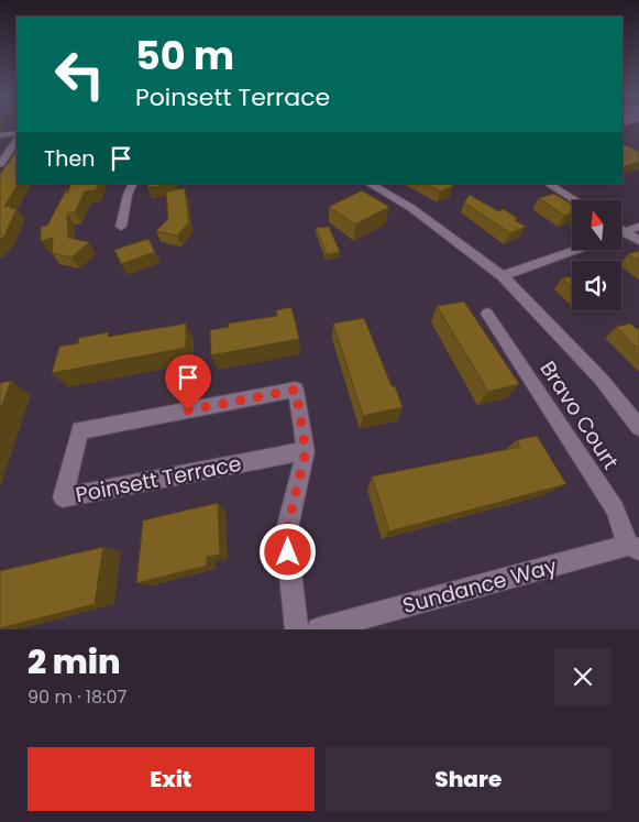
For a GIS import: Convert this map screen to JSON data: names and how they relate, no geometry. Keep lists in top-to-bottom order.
{
  "streets": {
    "street": ["Bravo Court", "Poinsett Terrace", "Sundance Way"]
  },
  "crossings": [
    ["Bravo Court", "Sundance Way"]
  ],
  "north": "top",
  "page": {
    "turn": ["50 m", "Poinsett Terrace"],
    "then": "Then",
    "heading": ["2 min", "90 m · 18:07"],
    "buttons": ["Exit", "Share"]
  }
}
